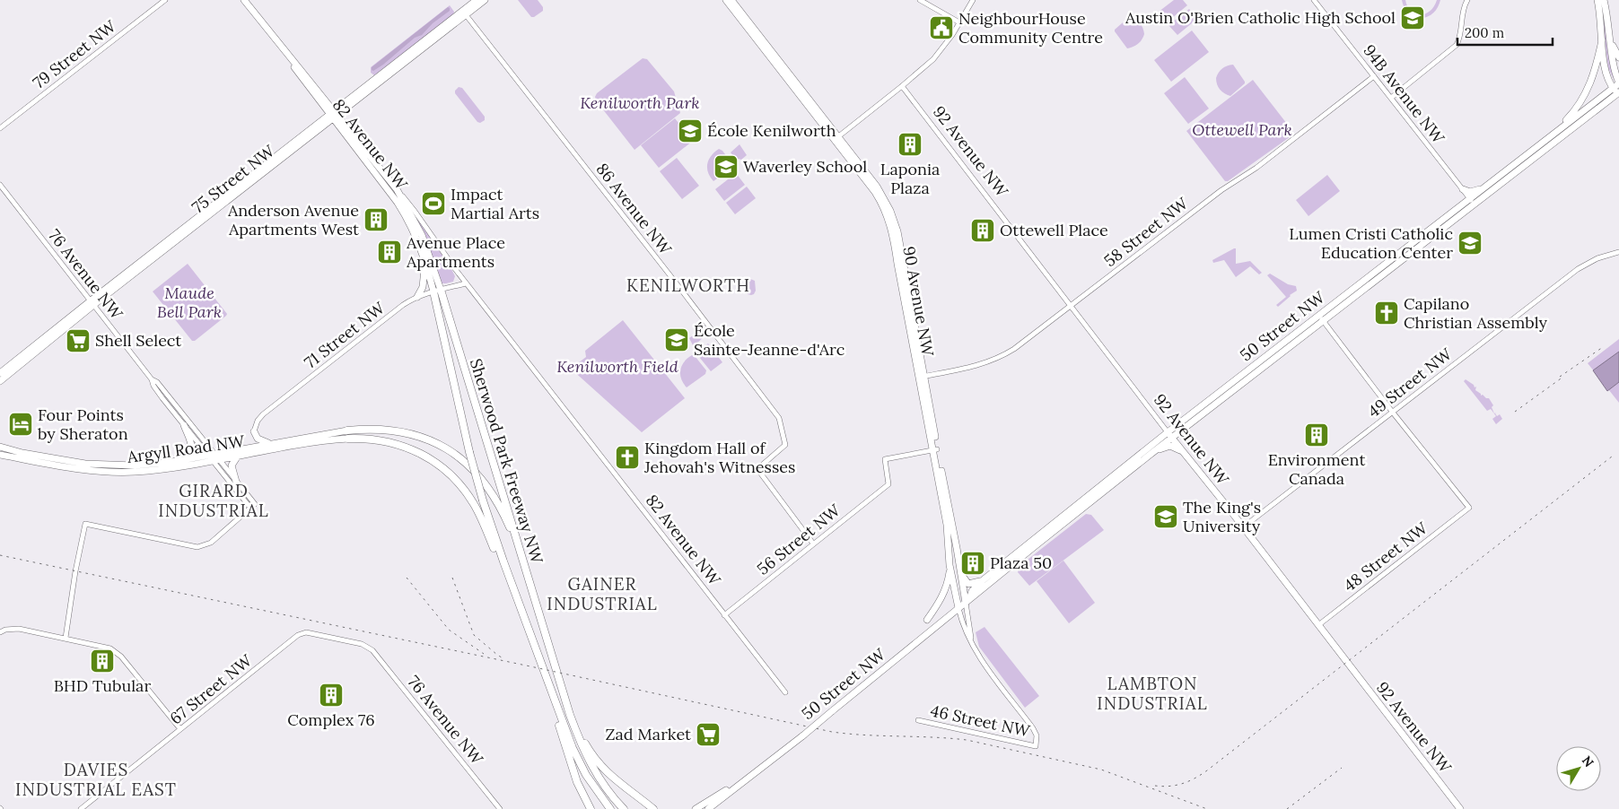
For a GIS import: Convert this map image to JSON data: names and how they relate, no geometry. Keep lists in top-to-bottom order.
{
  "streets": {
    "highway": ["Sherwood Park Freeway NW"],
    "main road": [
      "82 Avenue NW",
      "92 Avenue NW",
      "75 Street NW",
      "90 Avenue NW",
      "50 Street NW",
      "Argyll Road NW"
    ],
    "street": [
      "79 Street NW",
      "94B Avenue NW",
      "86 Avenue NW",
      "58 Street NW",
      "76 Avenue NW",
      "71 Street NW",
      "49 Street NW",
      "56 Street NW",
      "48 Street NW",
      "67 Street NW",
      "46 Street NW"
    ]
  },
  "crossings": [
    ["94B Avenue NW", "58 Street NW"],
    ["94B Avenue NW", "50 Street NW"],
    ["82 Avenue NW", "75 Street NW"],
    ["82 Avenue NW", "71 Street NW"],
    ["82 Avenue NW", "Sherwood Park Freeway NW"],
    ["82 Avenue NW", "56 Street NW"],
    ["92 Avenue NW", "58 Street NW"],
    ["92 Avenue NW", "50 Street NW"],
    ["92 Avenue NW", "49 Street NW"],
    ["92 Avenue NW", "48 Street NW"],
    ["75 Street NW", "86 Avenue NW"],
    ["75 Street NW", "76 Avenue NW"],
    ["86 Avenue NW", "56 Street NW"],
    ["58 Street NW", "90 Avenue NW"],
    ["76 Avenue NW", "Argyll Road NW"],
    ["76 Avenue NW", "67 Street NW"],
    ["90 Avenue NW", "50 Street NW"],
    ["90 Avenue NW", "56 Street NW"],
    ["90 Avenue NW", "46 Street NW"],
    ["71 Street NW", "Sherwood Park Freeway NW"],
    ["49 Street NW", "48 Street NW"]
  ],
  "districts": [
    "KENILWORTH",
    "GIRARD INDUSTRIAL",
    "GAINER INDUSTRIAL",
    "LAMBTON INDUSTRIAL",
    "DAVIES INDUSTRIAL EAST"
  ],
  "parks": [
    "Kenilworth Park",
    "Ottewell Park",
    "Maude Bell Park",
    "Kenilworth Field"
  ],
  "places": {
    "school or university": [
      "Austin O'Brien Catholic High School",
      "École Kenilworth",
      "Waverley School",
      "Lumen Cristi Catholic Education Center",
      "École Sainte-Jeanne-d'Arc",
      "The King's University"
    ],
    "public building": ["NeighbourHouse Community Centre"],
    "building": [
      "Laponia Plaza",
      "Anderson Avenue Apartments West",
      "Ottewell Place",
      "Avenue Place Apartments",
      "Environment Canada",
      "Plaza 50",
      "BHD Tubular",
      "Complex 76"
    ],
    "sports": ["Impact Martial Arts"],
    "church": ["Capilano Christian Assembly", "Kingdom Hall of Jehovah's Witnesses"],
    "supermarket": ["Shell Select", "Zad Market"],
    "hotel": ["Four Points by Sheraton"]
  },
  "scale_bar": "200 m",
  "north": "top right"
}
